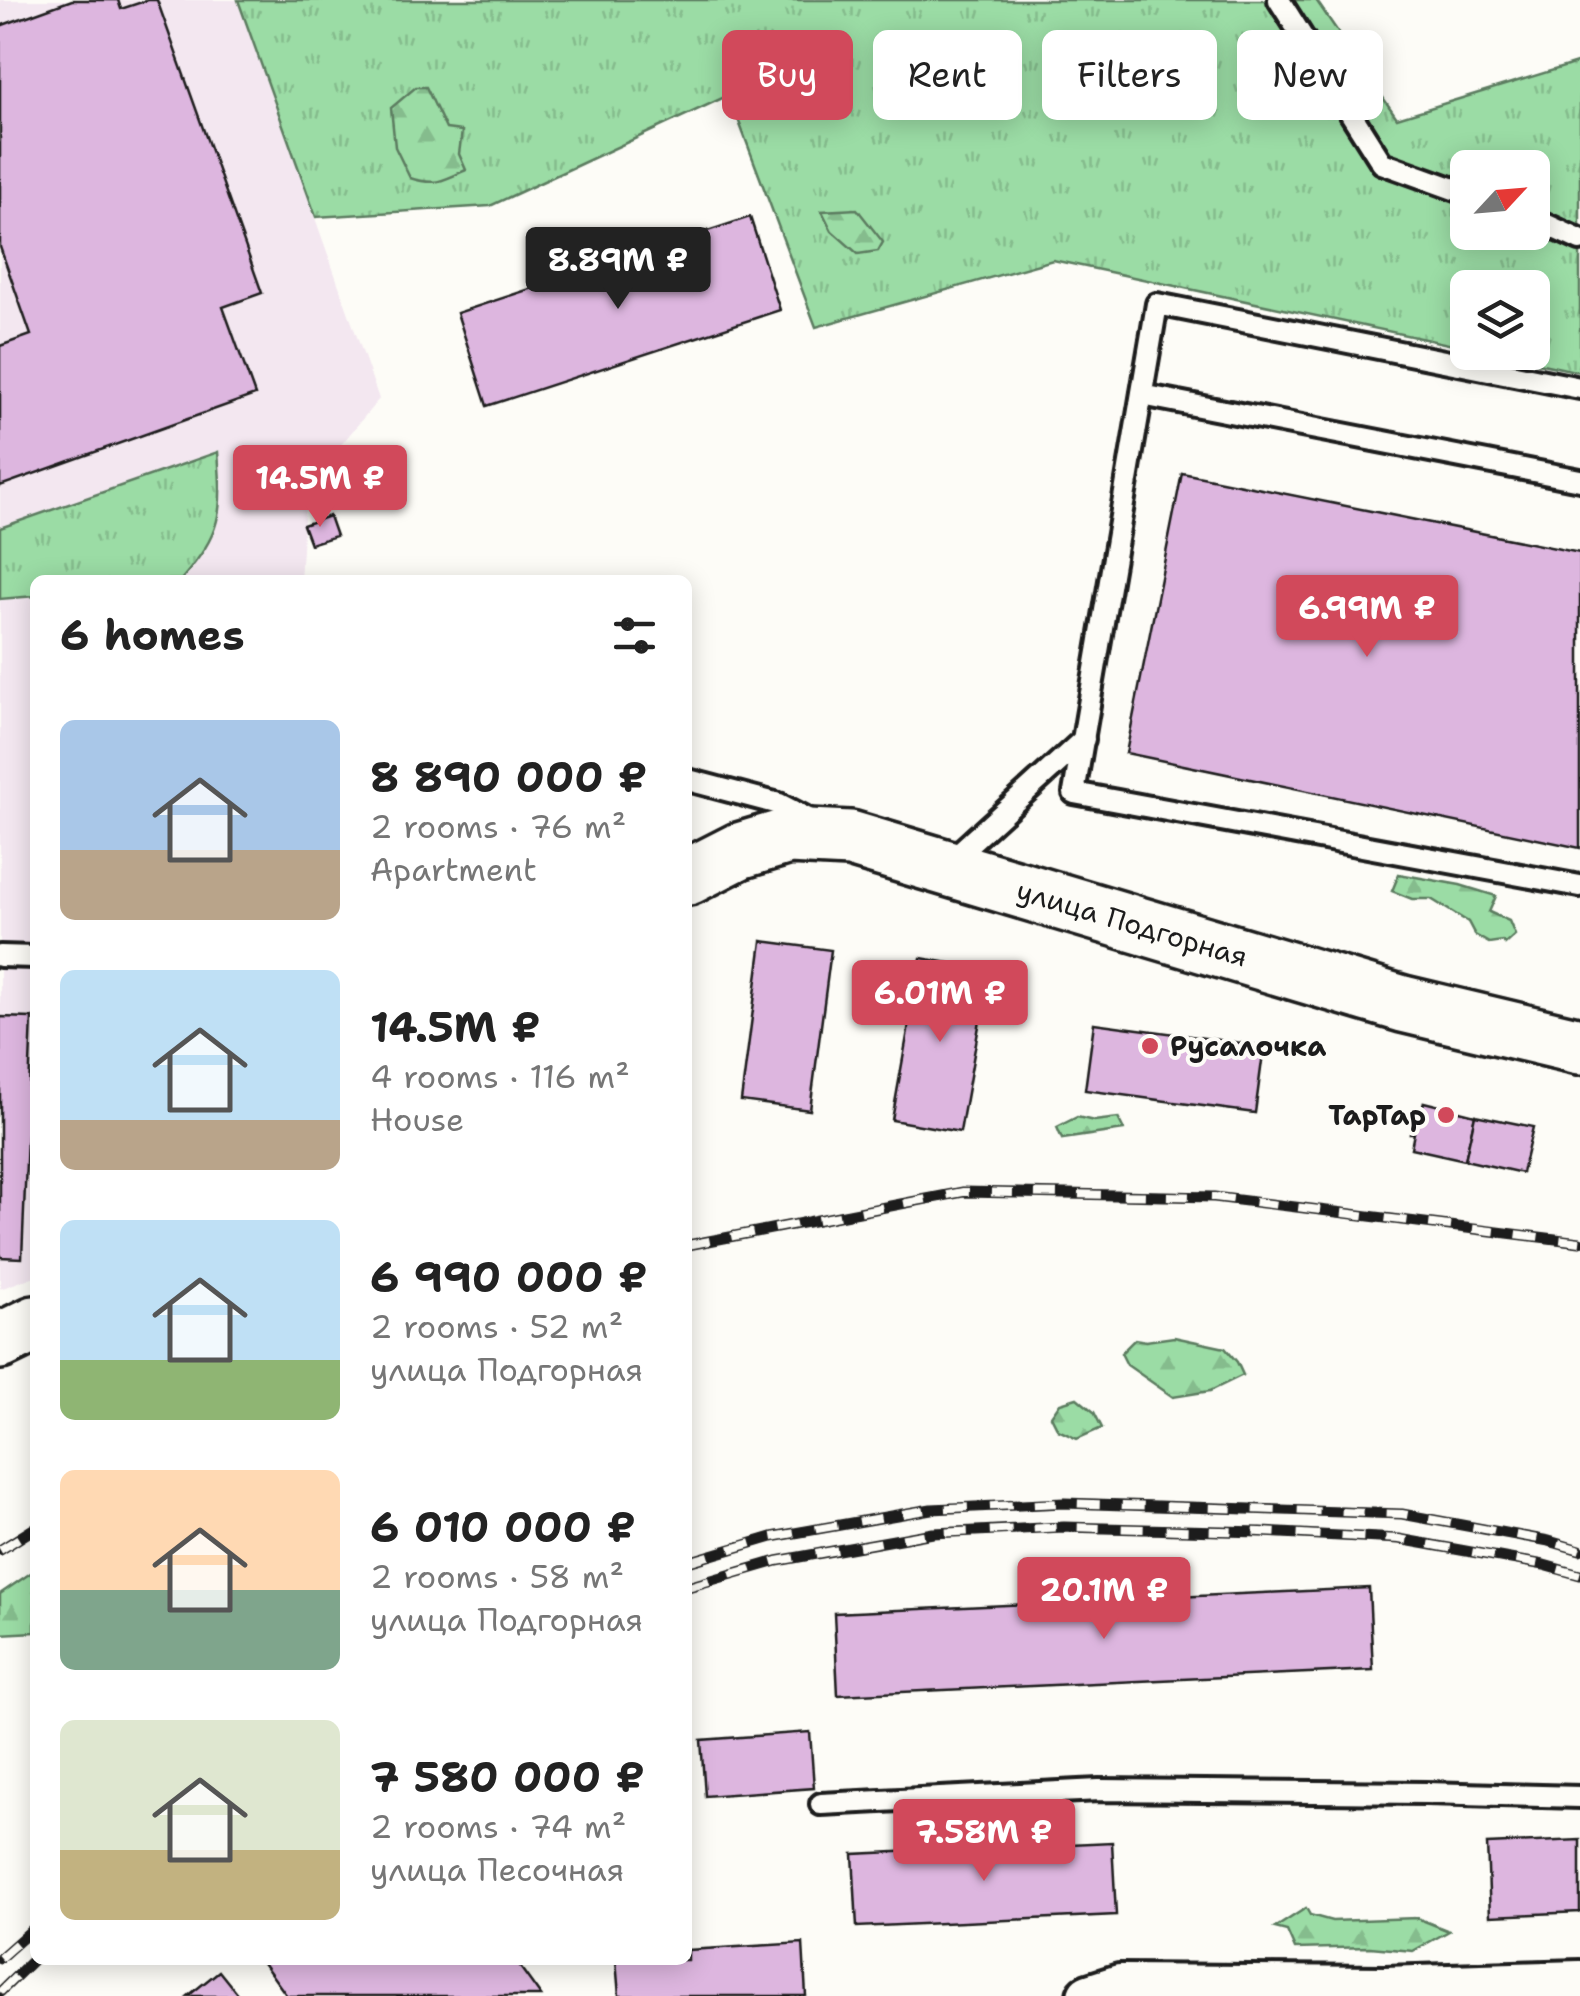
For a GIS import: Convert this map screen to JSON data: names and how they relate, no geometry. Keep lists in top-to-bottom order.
{
  "streets": {
    "main road": ["улица Подгорная"]
  },
  "places": ["Русалочка", "ТарТар"],
  "north": "top right",
  "page": {
    "chip": [
      "Buy",
      "Rent",
      "Filters",
      "New"
    ],
    "price": [
      "8.89M ₽",
      "14.5M ₽",
      "6.99M ₽",
      "6.01M ₽",
      "20.1M ₽",
      "7.58M ₽"
    ],
    "heading": "6 homes",
    "list": [
      {
        "name": "8 890 000 ₽",
        "note": "2 rooms · 76 m² · Apartment"
      },
      {
        "name": "14.5M ₽",
        "note": "4 rooms · 116 m² · House"
      },
      {
        "name": "6 990 000 ₽",
        "note": "2 rooms · 52 m² · улица Подгорная"
      },
      {
        "name": "6 010 000 ₽",
        "note": "2 rooms · 58 m² · улица Подгорная"
      },
      {
        "name": "7 580 000 ₽",
        "note": "2 rooms · 74 m² · улица Песочная"
      }
    ]
  }
}
